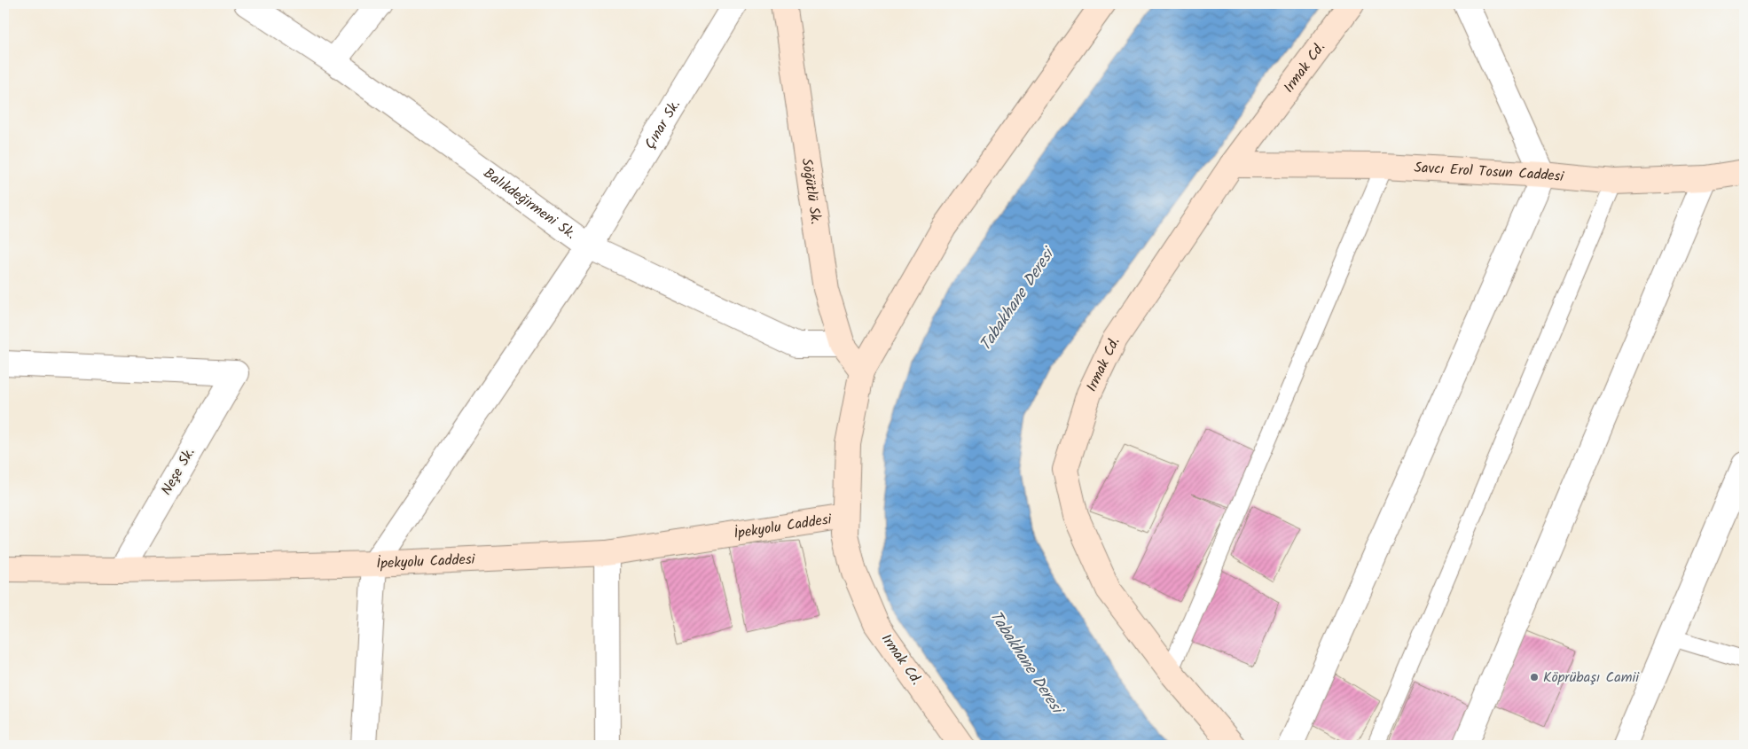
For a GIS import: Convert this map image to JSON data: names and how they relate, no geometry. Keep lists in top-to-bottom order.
{
  "streets": {
    "street": [
      "Irmak Cd.",
      "Çınar Sk.",
      "Savcı Erol Tosun Caddesi",
      "Söğütlü Sk.",
      "Balıkdeğirmeni Sk.",
      "Neşe Sk.",
      "İpekyolu Caddesi"
    ]
  },
  "crossings": [
    ["Irmak Cd.", "Savcı Erol Tosun Caddesi"],
    ["Irmak Cd.", "Söğütlü Sk."],
    ["Irmak Cd.", "İpekyolu Caddesi"],
    ["Çınar Sk.", "Balıkdeğirmeni Sk."],
    ["Çınar Sk.", "İpekyolu Caddesi"],
    ["Söğütlü Sk.", "Balıkdeğirmeni Sk."],
    ["Neşe Sk.", "İpekyolu Caddesi"]
  ],
  "water": ["Tabakhane Deresi"],
  "places": ["Köprübaşı Camii"]
}
